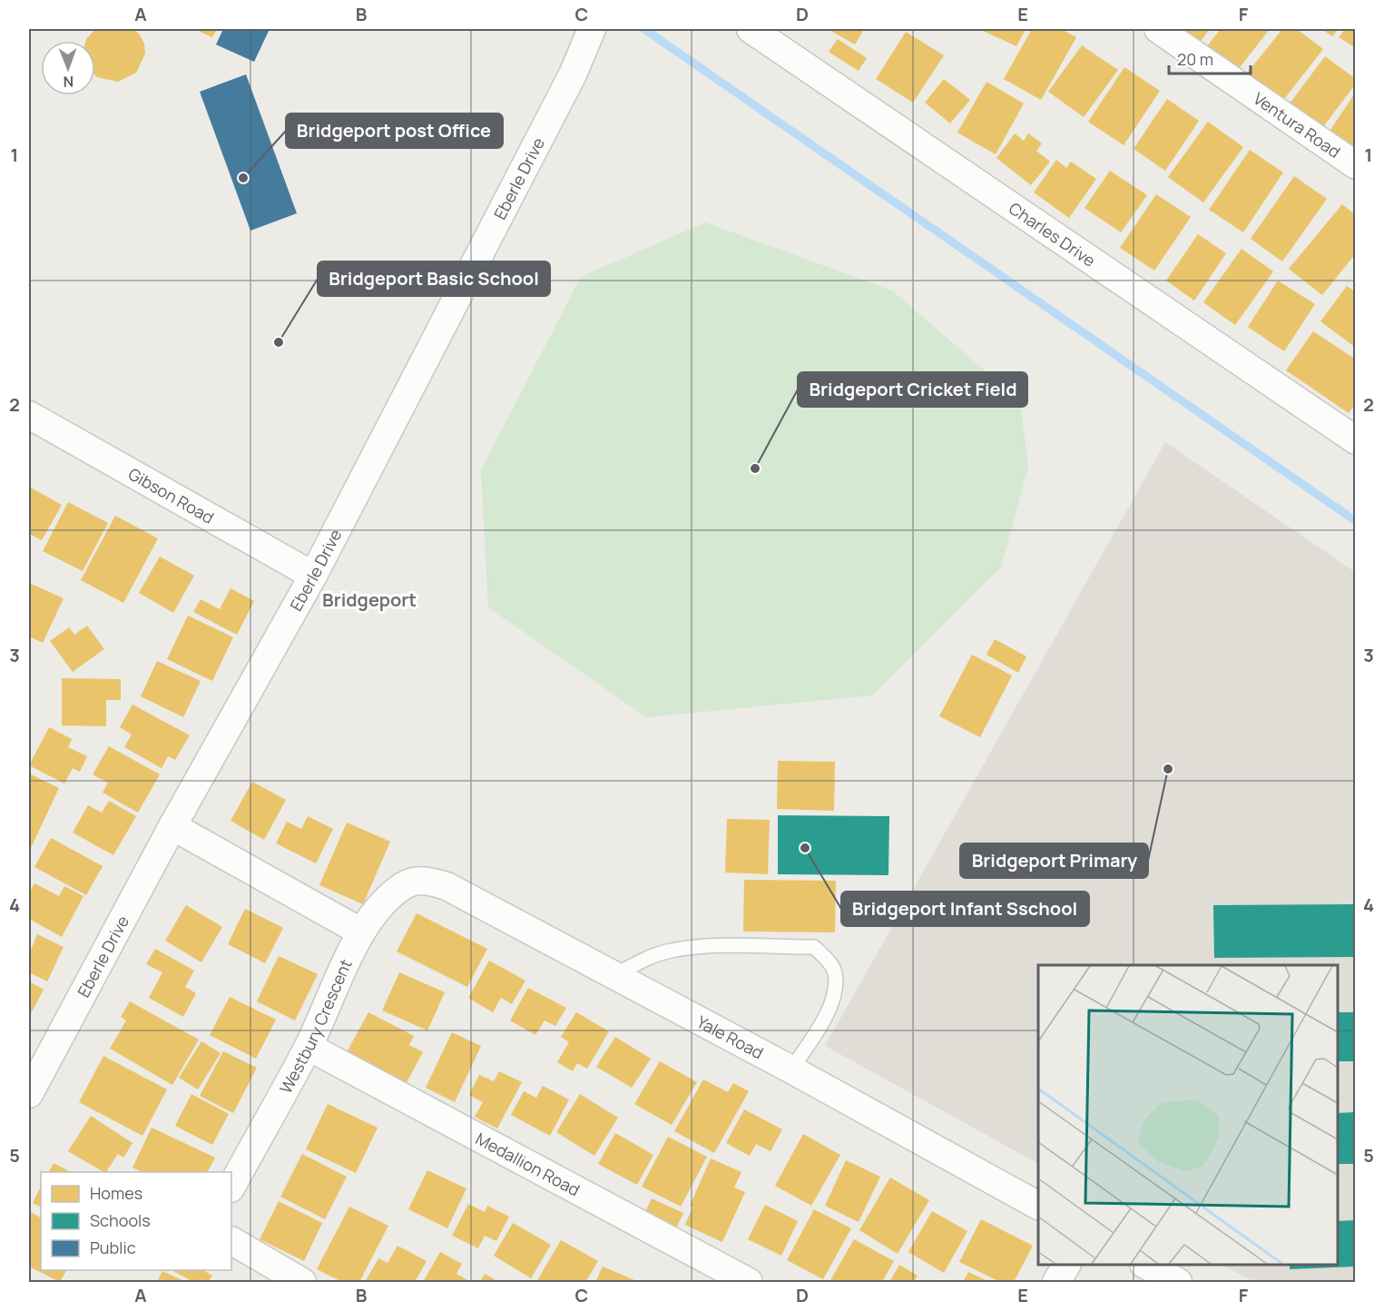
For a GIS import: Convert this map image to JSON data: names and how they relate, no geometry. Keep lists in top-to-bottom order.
{
  "streets": {
    "street": [
      "Ventura Road",
      "Eberle Drive",
      "Charles Drive",
      "Gibson Road",
      "Westbury Crescent",
      "Yale Road",
      "Medallion Road"
    ]
  },
  "crossings": [
    ["Eberle Drive", "Gibson Road"],
    ["Westbury Crescent", "Yale Road"],
    ["Westbury Crescent", "Medallion Road"]
  ],
  "districts": ["Bridgeport"],
  "places": [
    "Bridgeport post Office",
    "Bridgeport Basic School",
    "Bridgeport Cricket Field",
    "Bridgeport Primary",
    "Bridgeport Infant Sschool"
  ],
  "legend": ["Homes", "Schools", "Public"],
  "scale_bar": "20 m",
  "north": "bottom",
  "grid": {
    "columns": [
      "A",
      "B",
      "C",
      "D",
      "E",
      "F"
    ],
    "rows": [
      "1",
      "2",
      "3",
      "4",
      "5"
    ]
  }
}
